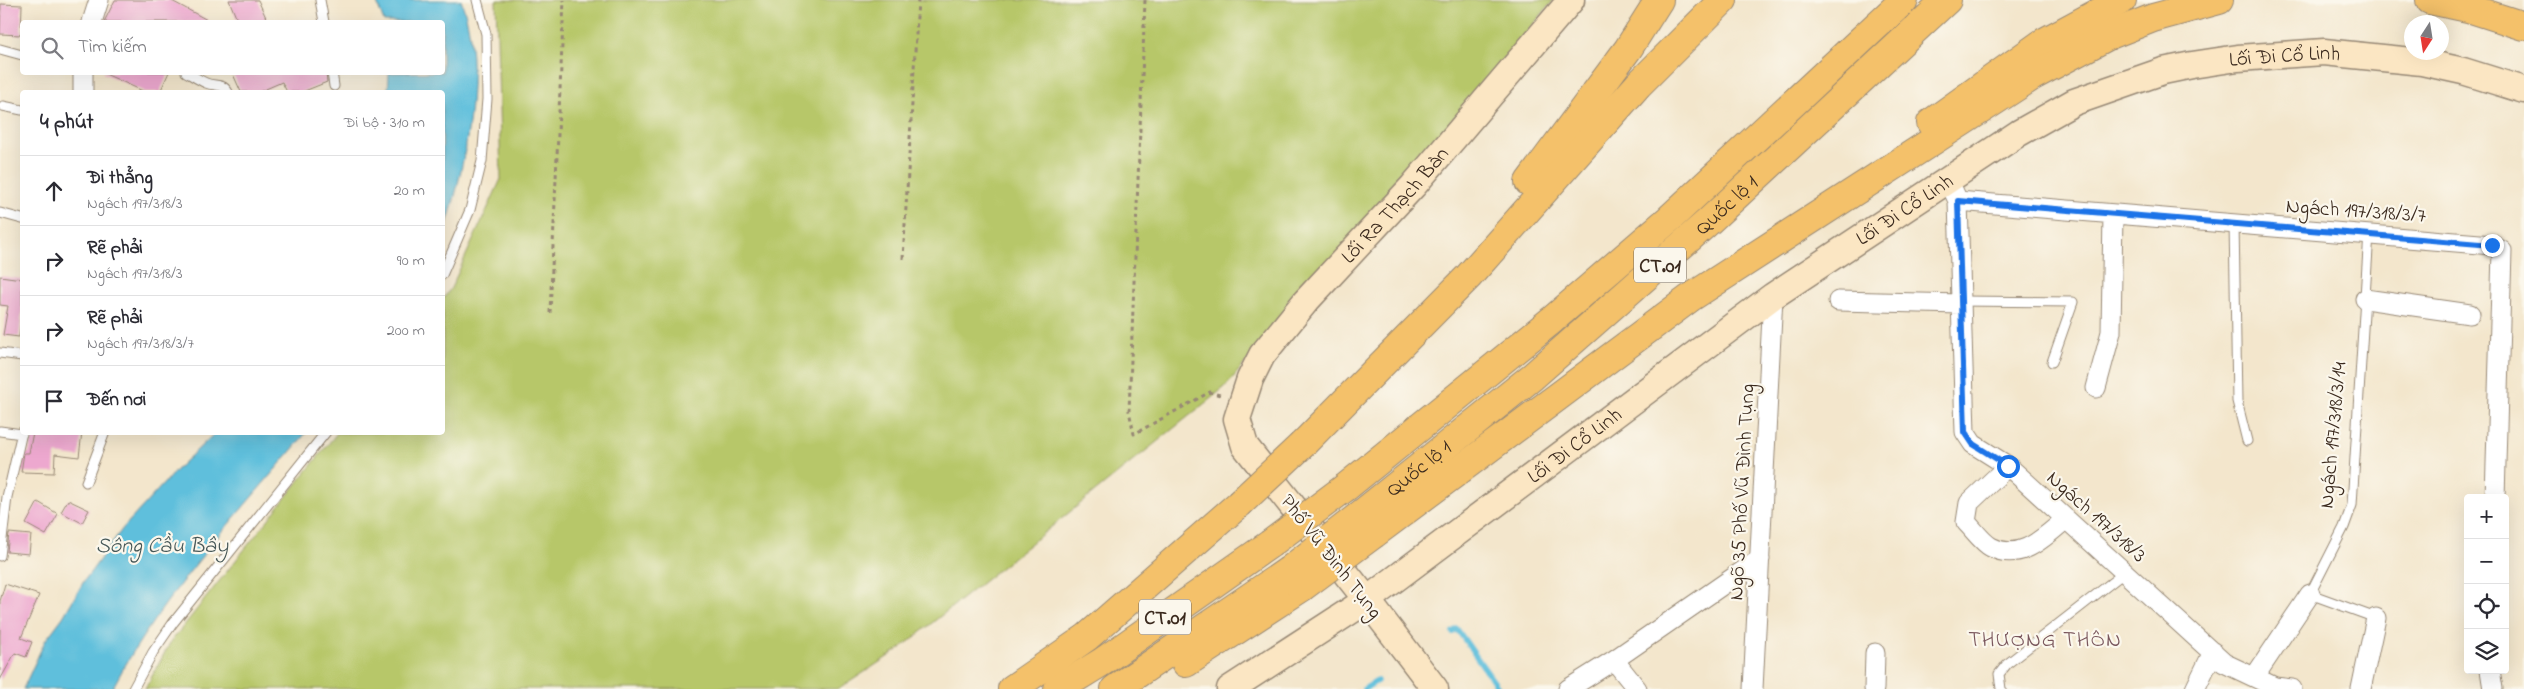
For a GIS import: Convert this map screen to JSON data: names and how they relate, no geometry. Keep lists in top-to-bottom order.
{
  "streets": {
    "highway": ["Quốc lộ 1", "CT.01"],
    "main road": ["Lối Đi Cổ Linh", "Lối Ra Thạch Bàn", "Phố Vũ Đình Tụng"],
    "street": [
      "Ngách 197/318/3/7",
      "Ngách 197/318/3/14",
      "Ngõ 35 Phố Vũ Đình Tụng",
      "Ngách 197/318/3"
    ]
  },
  "crossings": [
    ["Lối Đi Cổ Linh", "Ngách 197/318/3/7"],
    ["Lối Đi Cổ Linh", "Ngõ 35 Phố Vũ Đình Tụng"],
    ["Lối Đi Cổ Linh", "Ngách 197/318/3"],
    ["Lối Đi Cổ Linh", "Phố Vũ Đình Tụng"],
    ["Lối Ra Thạch Bàn", "Phố Vũ Đình Tụng"],
    ["Quốc lộ 1", "CT.01"],
    ["Ngách 197/318/3/7", "Ngách 197/318/3/14"],
    ["Ngách 197/318/3/7", "Ngách 197/318/3"],
    ["Ngách 197/318/3/14", "Ngách 197/318/3"]
  ],
  "districts": ["THƯỢNG THÔN"],
  "water": ["Sông Cầu Bây"],
  "north": "bottom",
  "page": {
    "search": "Tìm kiếm",
    "heading": ["4 phút", "Đi bộ · 310 m"],
    "list": [
      ["Đi thẳng", "Ngách 197/318/3", "20 m"],
      ["Rẽ phải", "Ngách 197/318/3", "90 m"],
      ["Rẽ phải", "Ngách 197/318/3/7", "200 m"],
      "Đến nơi"
    ],
    "map_buttons": ["+", "−"]
  }
}
